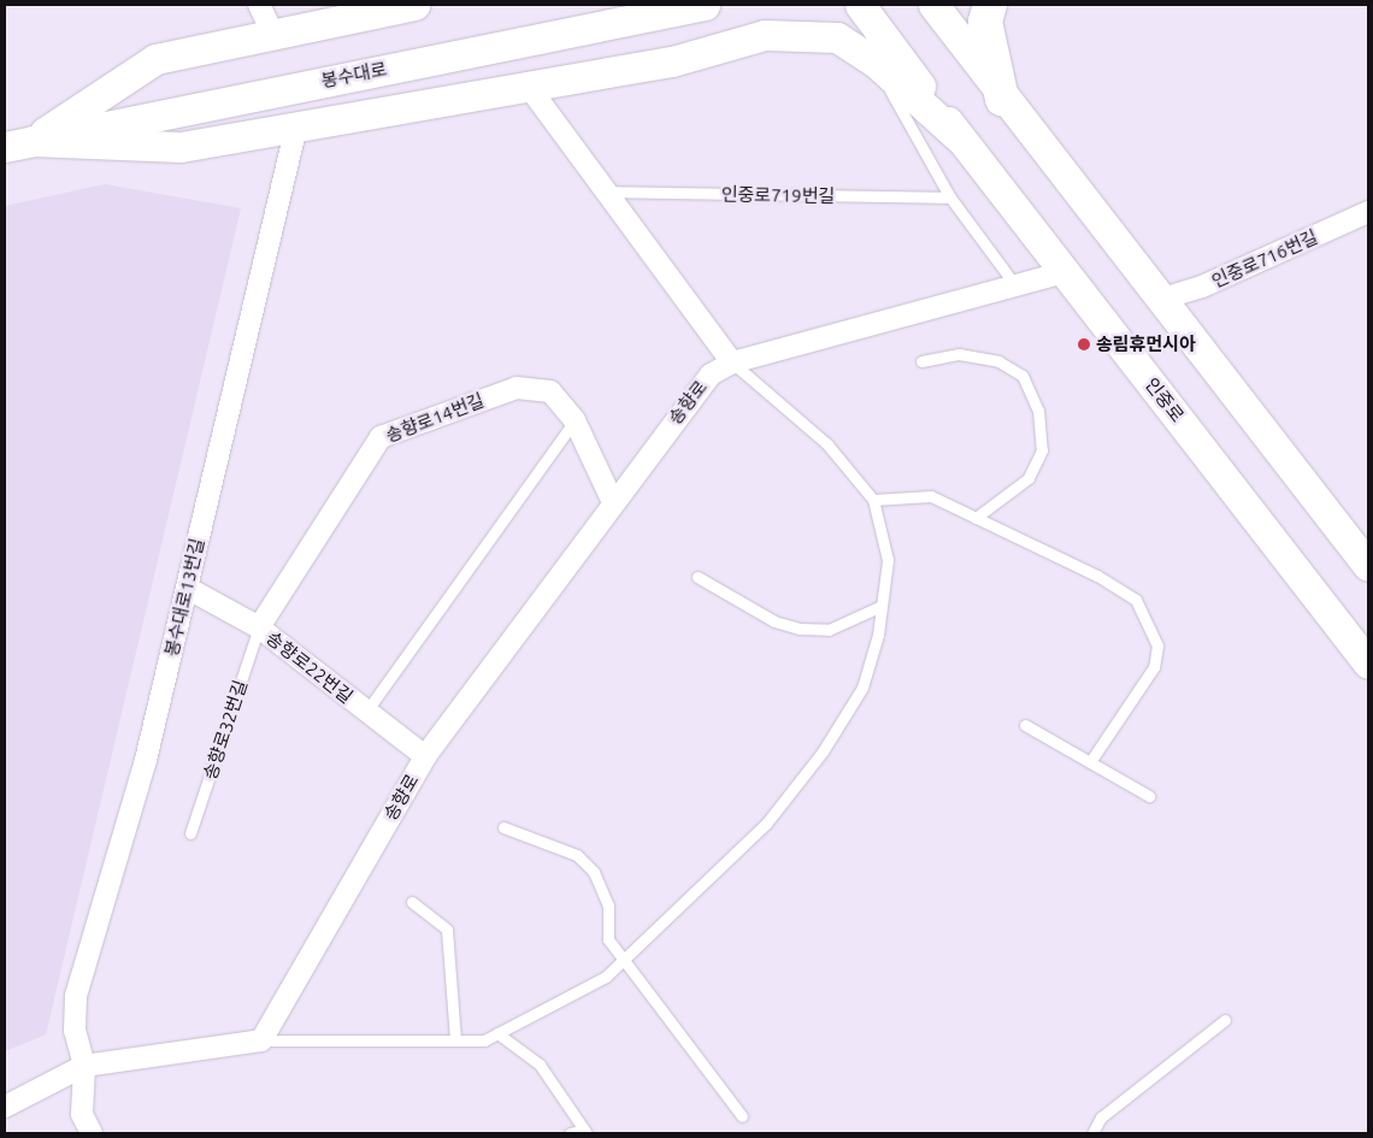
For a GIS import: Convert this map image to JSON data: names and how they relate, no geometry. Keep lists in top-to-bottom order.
{
  "streets": {
    "main road": ["봉수대로", "인중로"],
    "street": [
      "인중로716번길",
      "송향로",
      "송향로14번길",
      "봉수대로13번길",
      "송향로22번길"
    ],
    "lane": ["인중로719번길", "송향로32번길"]
  },
  "crossings": [
    ["인중로", "송향로"],
    ["송향로", "송향로14번길"],
    ["송향로", "송향로22번길"],
    ["송향로14번길", "송향로22번길"],
    ["송향로14번길", "송향로32번길"],
    ["봉수대로13번길", "송향로22번길"],
    ["송향로22번길", "송향로32번길"]
  ],
  "places": ["송림휴먼시아"]
}
